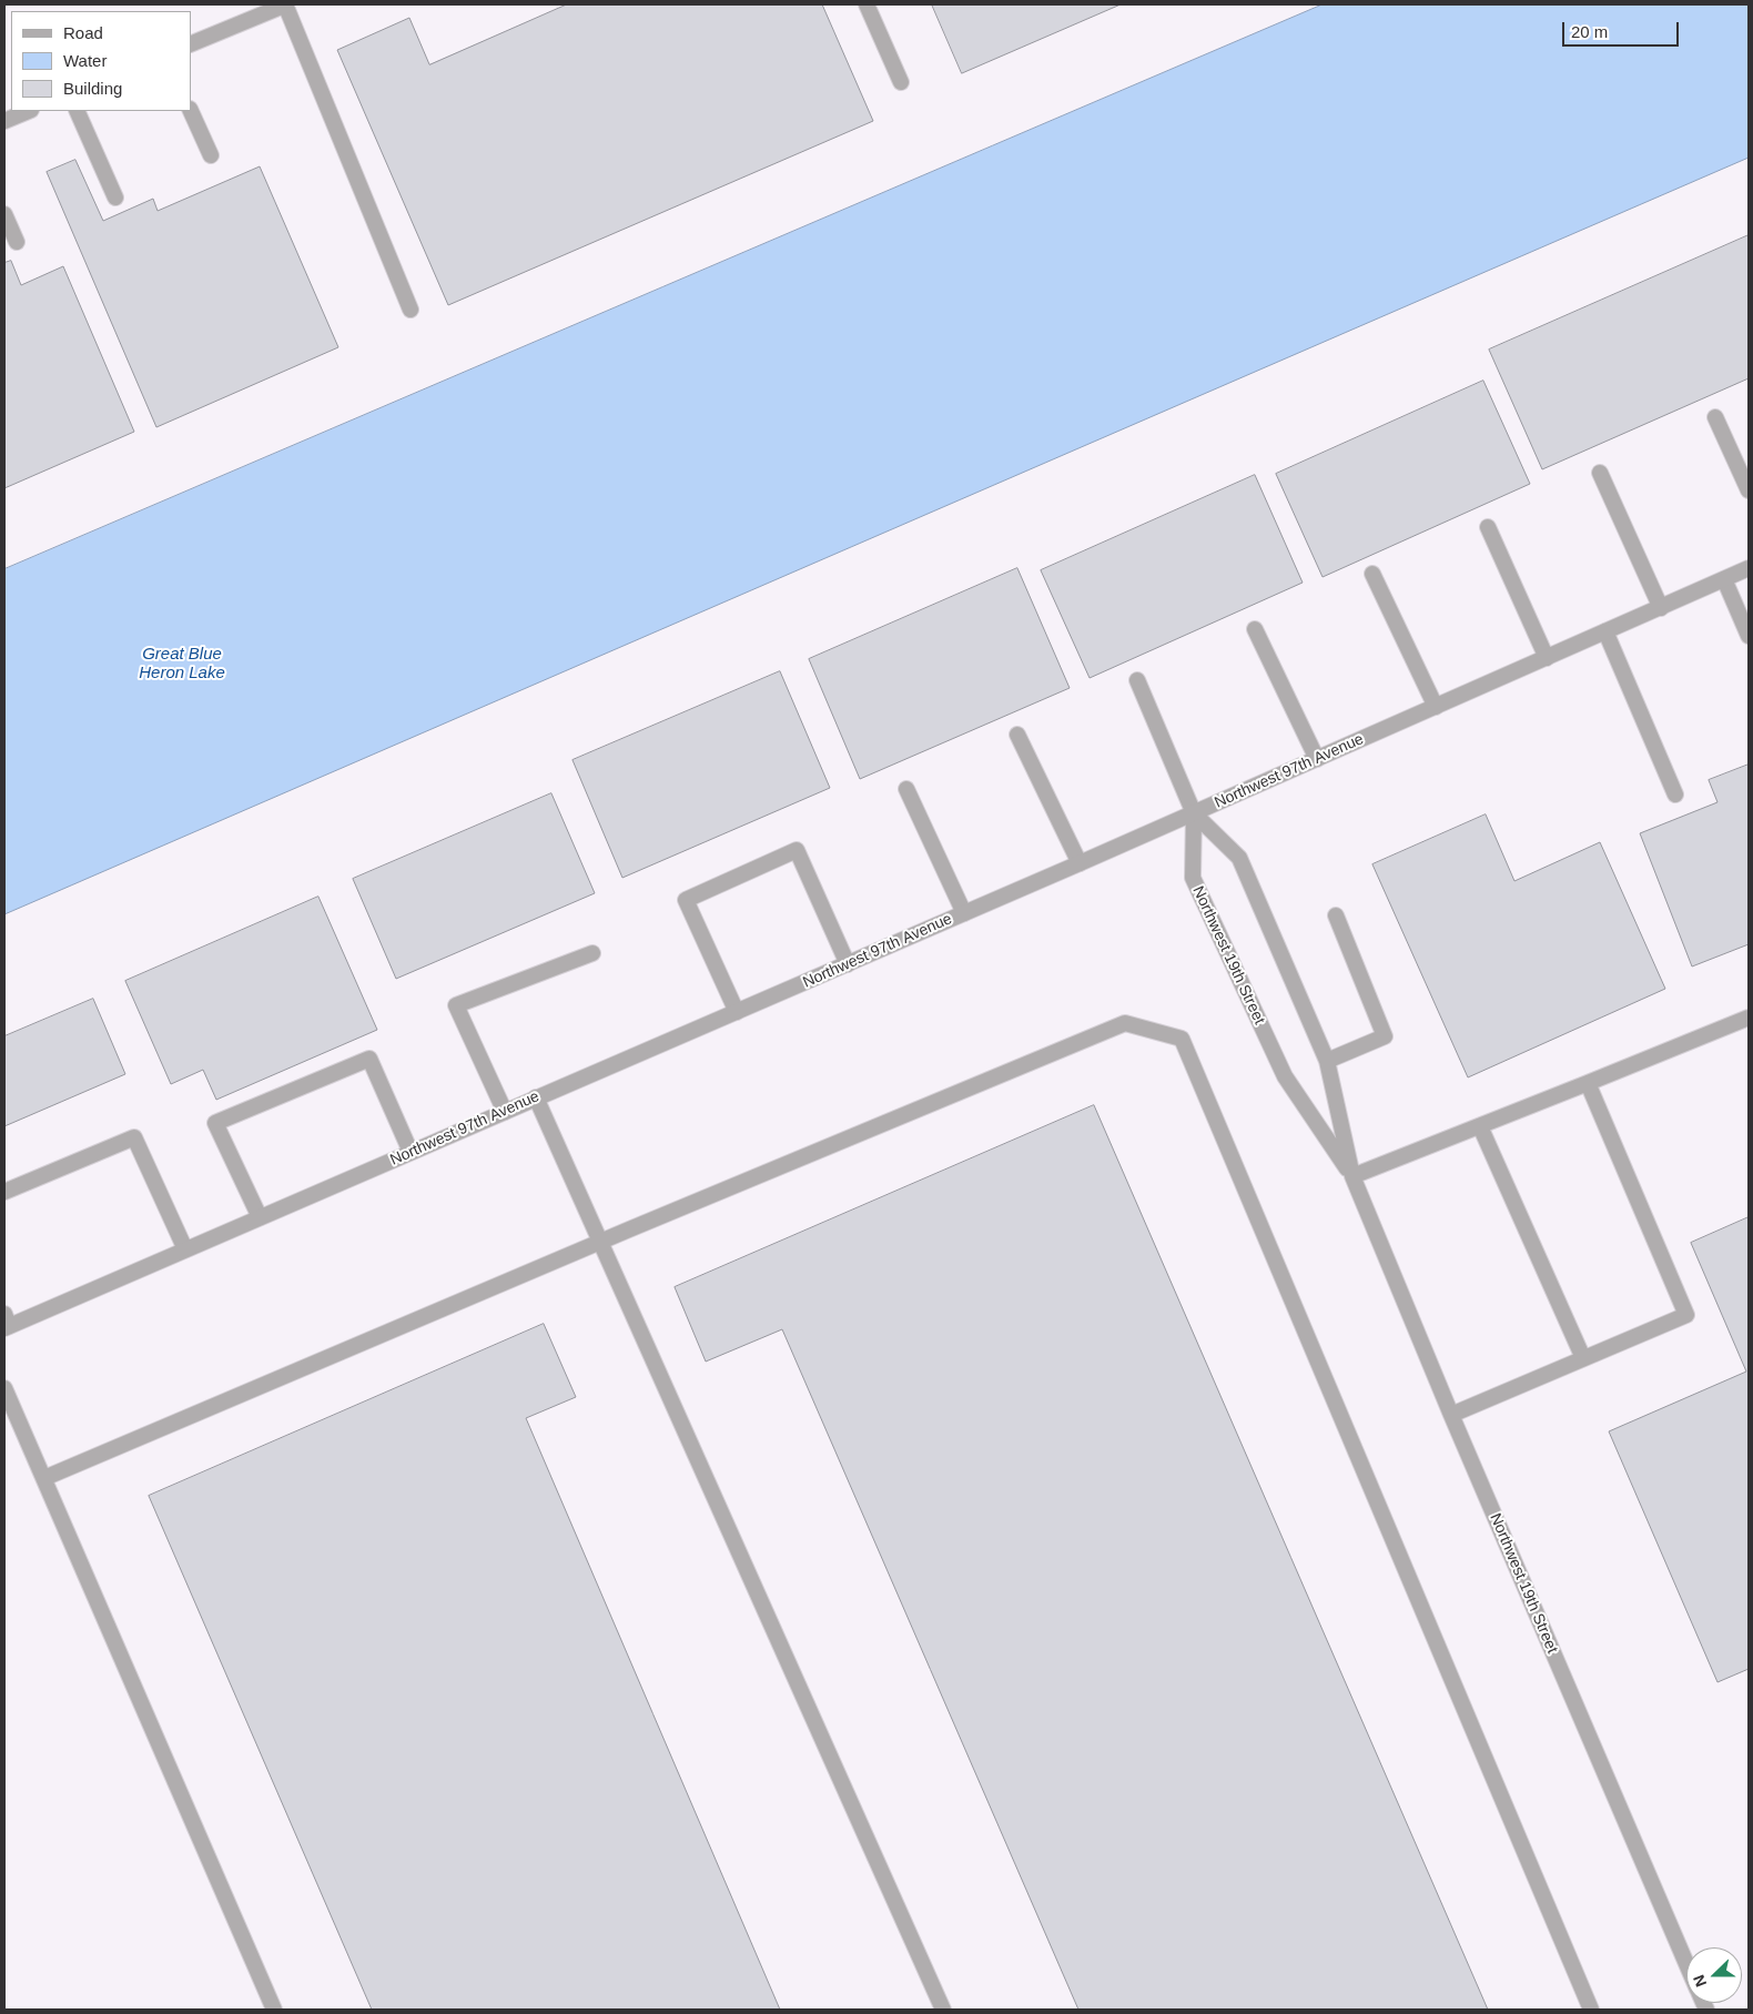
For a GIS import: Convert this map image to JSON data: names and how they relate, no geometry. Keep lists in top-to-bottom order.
{
  "streets": {
    "street": ["Northwest 97th Avenue", "Northwest 19th Street"]
  },
  "crossings": [
    ["Northwest 97th Avenue", "Northwest 19th Street"]
  ],
  "water": ["Great Blue Heron Lake"],
  "legend": ["Road", "Water", "Building"],
  "scale_bar": "20 m",
  "north": "left"
}
